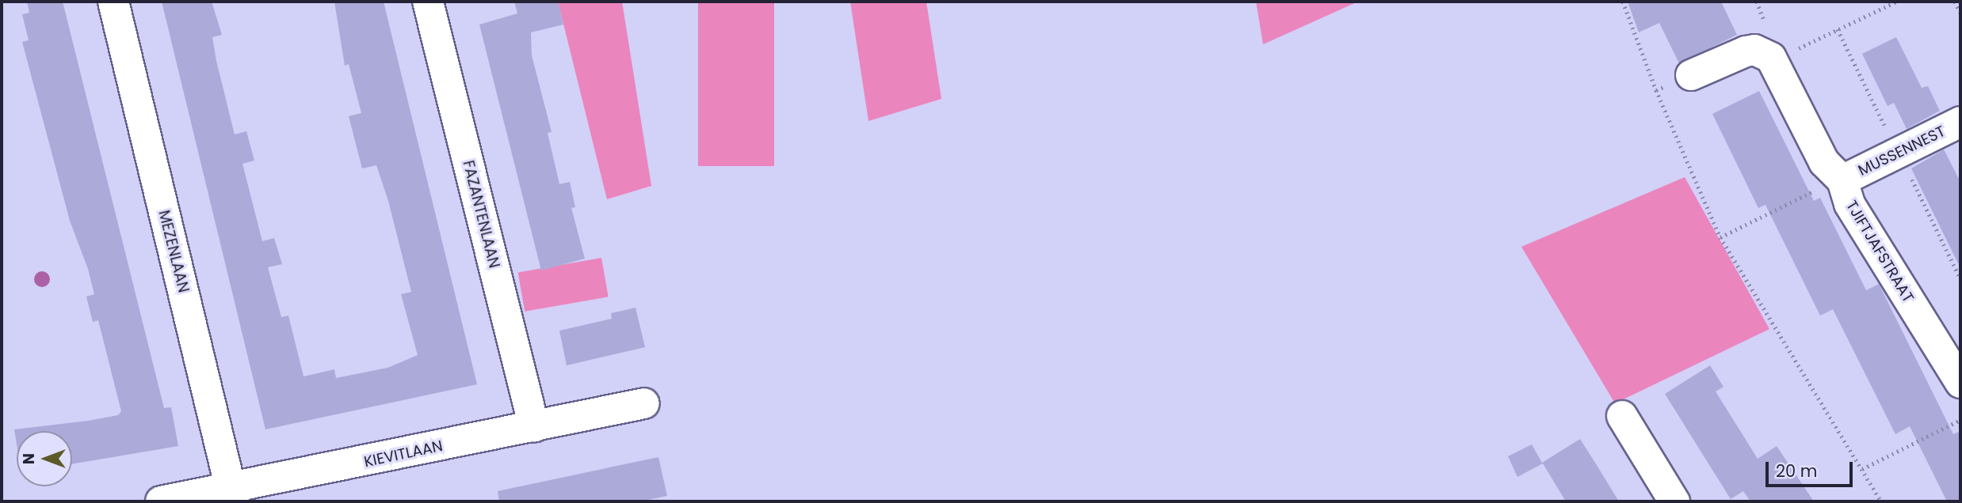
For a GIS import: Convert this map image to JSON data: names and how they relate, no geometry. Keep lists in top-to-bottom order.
{
  "streets": {
    "street": [
      "MUSSENNEST",
      "FAZANTENLAAN",
      "MEZENLAAN",
      "TJIFTJAFSTRAAT",
      "KIEVITLAAN"
    ]
  },
  "crossings": [
    ["MUSSENNEST", "TJIFTJAFSTRAAT"],
    ["FAZANTENLAAN", "KIEVITLAAN"],
    ["MEZENLAAN", "KIEVITLAAN"]
  ],
  "scale_bar": "20 m",
  "north": "left"
}
